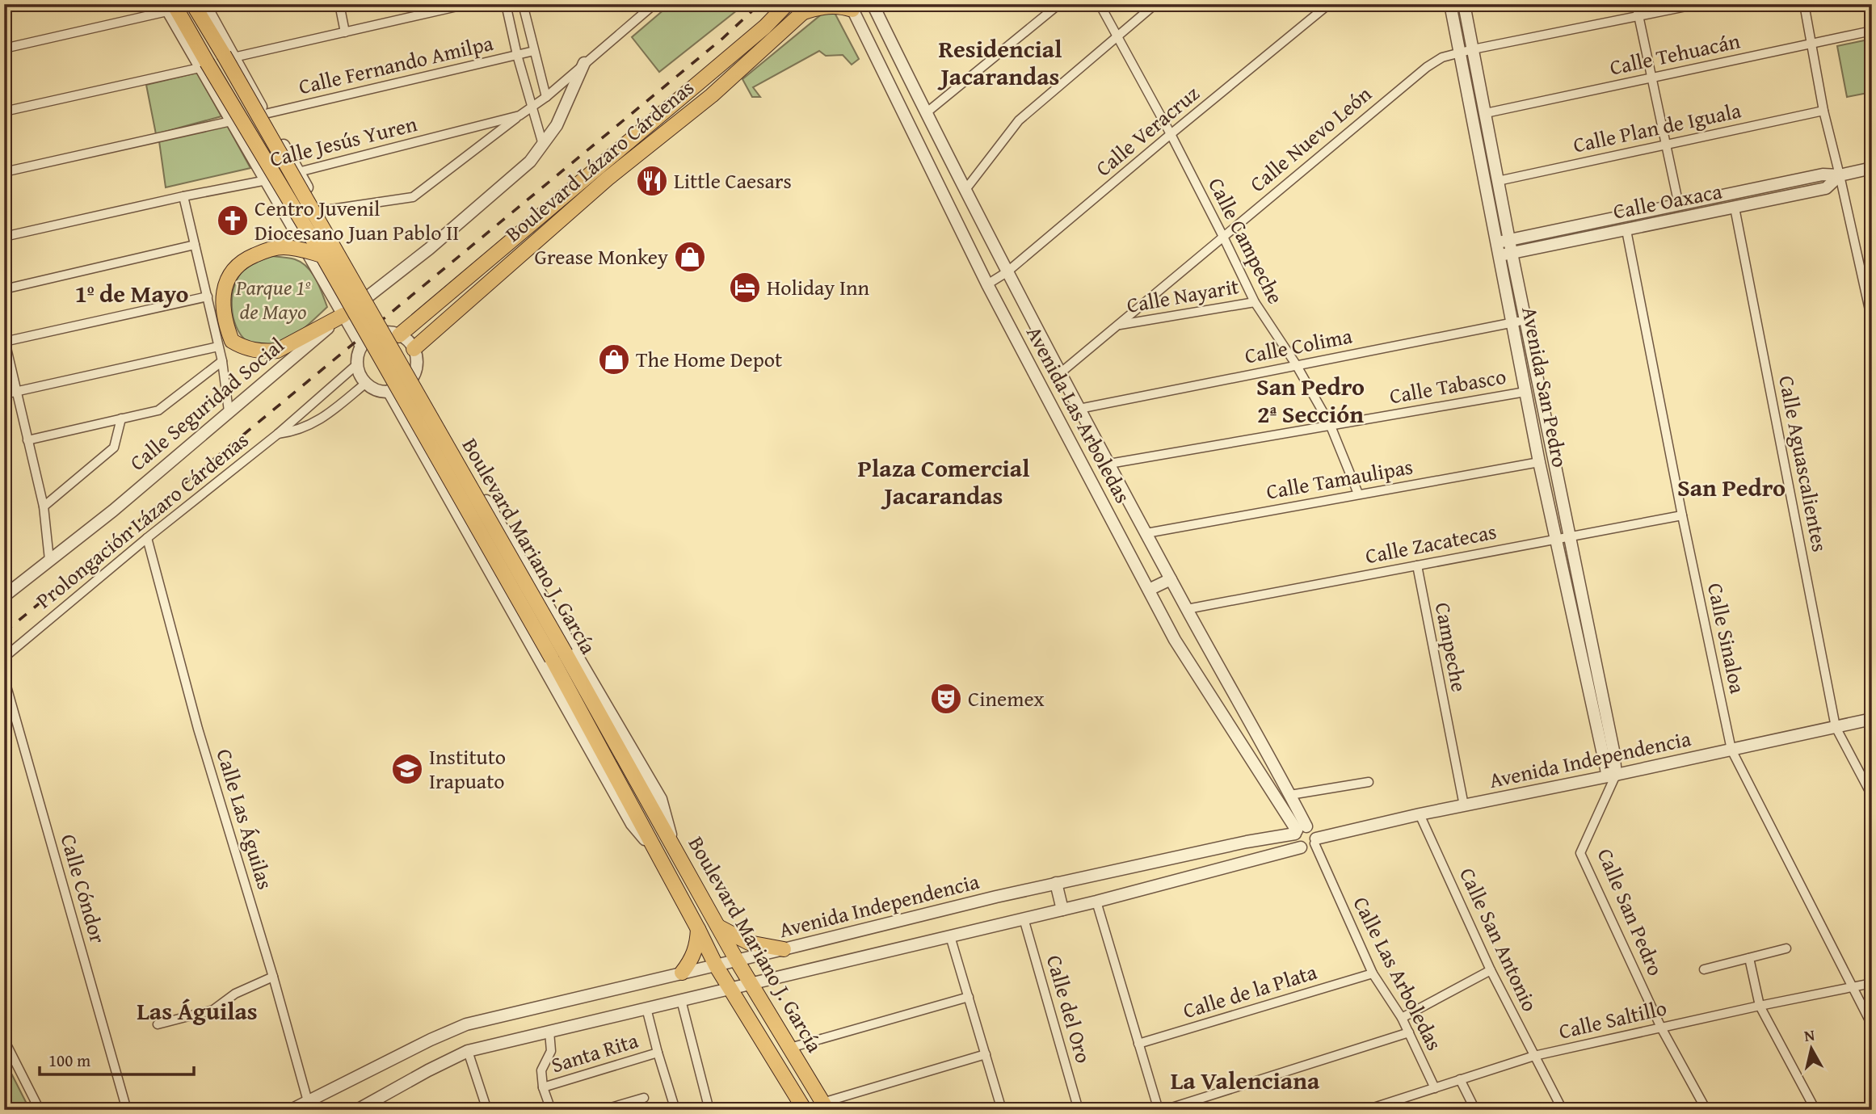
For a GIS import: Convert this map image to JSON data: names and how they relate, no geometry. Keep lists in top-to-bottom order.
{
  "streets": {
    "main road": ["Boulevard Lázaro Cárdenas", "Boulevard Mariano J. García"],
    "street": [
      "Calle Tehuacán",
      "Calle Fernando Amilpa",
      "Calle Plan de Iguala",
      "Calle Veracruz",
      "Calle Nuevo León",
      "Calle Jesús Yuren",
      "Calle Oaxaca",
      "Calle Campeche",
      "Calle Nayarit",
      "Calle Colima",
      "Calle Tabasco",
      "Avenida San Pedro",
      "Calle Seguridad Social",
      "Avenida Las Arboledas",
      "Calle Aguascalientes",
      "Calle Tamaulipas",
      "Prolongación Lázaro Cárdenas",
      "Calle Zacatecas",
      "Calle Sinaloa",
      "Campeche",
      "Avenida Independencia",
      "Calle Las Águilas",
      "Calle Cóndor",
      "Calle San Pedro",
      "Calle San Antonio",
      "Calle Las Arboledas",
      "Calle de la Plata",
      "Calle del Oro",
      "Calle Saltillo",
      "Santa Rita"
    ]
  },
  "crossings": [
    ["Calle Tehuacán", "Avenida San Pedro"],
    ["Calle Plan de Iguala", "Avenida San Pedro"],
    ["Calle Veracruz", "Calle Campeche"],
    ["Calle Veracruz", "Avenida Las Arboledas"],
    ["Calle Nuevo León", "Calle Campeche"],
    ["Calle Nuevo León", "Calle Nayarit"],
    ["Calle Nuevo León", "Avenida San Pedro"],
    ["Calle Nuevo León", "Avenida Las Arboledas"],
    ["Calle Jesús Yuren", "Calle Seguridad Social"],
    ["Calle Oaxaca", "Avenida San Pedro"],
    ["Calle Oaxaca", "Calle Aguascalientes"],
    ["Calle Oaxaca", "Calle Sinaloa"],
    ["Calle Campeche", "Calle Nayarit"],
    ["Calle Campeche", "Calle Colima"],
    ["Calle Campeche", "Calle Tabasco"],
    ["Calle Campeche", "Calle Tamaulipas"],
    ["Calle Colima", "Avenida San Pedro"],
    ["Calle Colima", "Avenida Las Arboledas"],
    ["Calle Tabasco", "Avenida San Pedro"],
    ["Calle Tabasco", "Avenida Las Arboledas"],
    ["Avenida San Pedro", "Calle Tamaulipas"],
    ["Avenida San Pedro", "Calle Zacatecas"],
    ["Avenida San Pedro", "Avenida Independencia"],
    ["Avenida San Pedro", "Calle San Pedro"],
    ["Avenida Las Arboledas", "Calle Tamaulipas"],
    ["Avenida Las Arboledas", "Calle Zacatecas"],
    ["Avenida Las Arboledas", "Avenida Independencia"],
    ["Avenida Las Arboledas", "Calle Las Arboledas"],
    ["Calle Aguascalientes", "Avenida Independencia"],
    ["Prolongación Lázaro Cárdenas", "Calle Las Águilas"],
    ["Calle Zacatecas", "Calle Sinaloa"],
    ["Calle Zacatecas", "Campeche"],
    ["Boulevard Mariano J. García", "Avenida Independencia"],
    ["Calle Sinaloa", "Avenida Independencia"],
    ["Calle Sinaloa", "Calle Saltillo"],
    ["Campeche", "Avenida Independencia"],
    ["Avenida Independencia", "Calle Las Águilas"],
    ["Avenida Independencia", "Calle San Pedro"],
    ["Avenida Independencia", "Calle San Antonio"],
    ["Avenida Independencia", "Calle Las Arboledas"],
    ["Calle San Pedro", "Calle Saltillo"],
    ["Calle San Antonio", "Calle Saltillo"],
    ["Calle Las Arboledas", "Calle de la Plata"],
    ["Calle Las Arboledas", "Calle Saltillo"]
  ],
  "districts": [
    "Residencial Jacarandas",
    "1º de Mayo",
    "San Pedro 2ª Sección",
    "Plaza Comercial Jacarandas",
    "San Pedro",
    "Las Águilas",
    "La Valenciana"
  ],
  "parks": ["Parque 1º de Mayo"],
  "places": {
    "restaurant": ["Little Caesars"],
    "church": ["Centro Juvenil Diocesano Juan Pablo II"],
    "shop": ["Grease Monkey", "The Home Depot"],
    "hotel": ["Holiday Inn"],
    "theatre": ["Cinemex"],
    "school or university": ["Instituto Irapuato"]
  },
  "scale_bar": "100 m",
  "north": "top"
}
